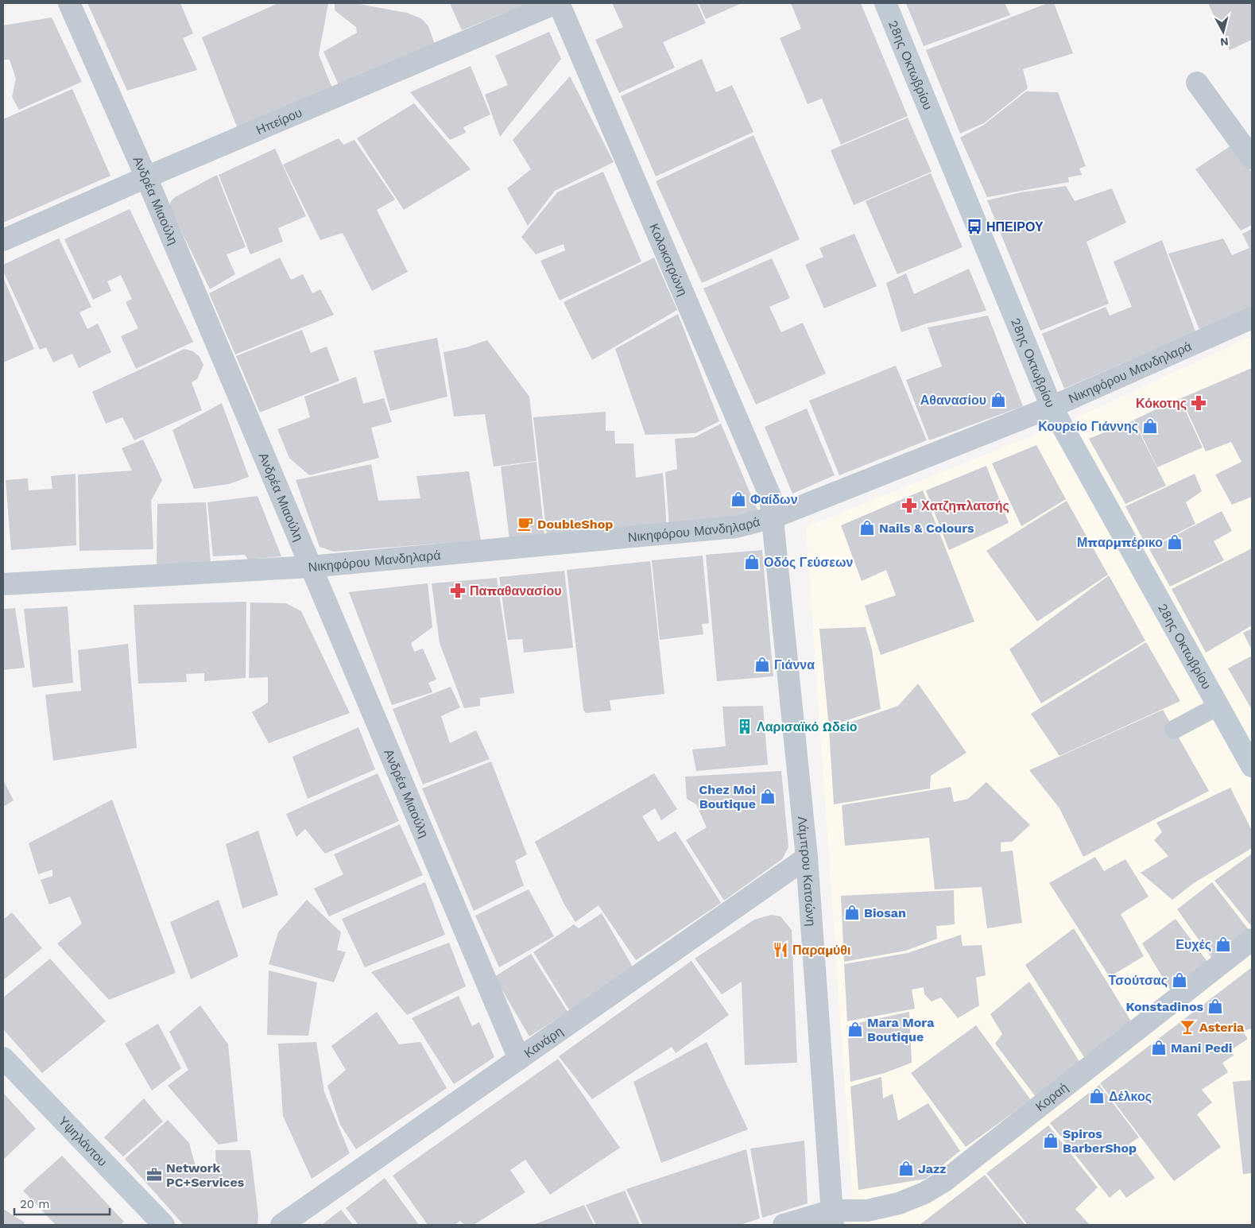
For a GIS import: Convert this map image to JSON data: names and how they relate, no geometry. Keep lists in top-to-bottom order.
{
  "streets": {
    "main road": ["28ης Οκτωβρίου", "Υψηλάντου"],
    "street": [
      "Ηπείρου",
      "Ανδρέα Μιαούλη",
      "Κολοκοτρώνη",
      "Νικηφόρου Μανδηλαρά",
      "Λάμπρου Κατσώνη",
      "Κανάρη",
      "Κοραή"
    ]
  },
  "crossings": [
    ["28ης Οκτωβρίου", "Νικηφόρου Μανδηλαρά"],
    ["Ηπείρου", "Ανδρέα Μιαούλη"],
    ["Ανδρέα Μιαούλη", "Νικηφόρου Μανδηλαρά"],
    ["Ανδρέα Μιαούλη", "Κανάρη"],
    ["Κολοκοτρώνη", "Νικηφόρου Μανδηλαρά"],
    ["Κολοκοτρώνη", "Λάμπρου Κατσώνη"],
    ["Νικηφόρου Μανδηλαρά", "Λάμπρου Κατσώνη"],
    ["Λάμπρου Κατσώνη", "Κανάρη"],
    ["Λάμπρου Κατσώνη", "Κοραή"]
  ],
  "places": {
    "bus stop": ["ΗΠΕΙΡΟΥ"],
    "shop": [
      "Αθανασίου",
      "Κουρείο Γιάννης",
      "Φαίδων",
      "Nails & Colours",
      "Μπαρμπέρικο",
      "Οδός Γεύσεων",
      "Γιάννα",
      "Chez Moi Boutique",
      "Biosan",
      "Ευχές",
      "Τσούτσας",
      "Konstadinos",
      "Mara Mora Boutique",
      "Mani Pedi",
      "Δέλκος",
      "Spiros BarberShop",
      "Jazz"
    ],
    "pharmacy": ["Κόκοτης", "Χατζηπλατσής", "Παπαθανασίου"],
    "cafe": ["DoubleShop"],
    "building": ["Λαρισαϊκό Ωδείο"],
    "restaurant": ["Παραμύθι"],
    "bar": ["Asteria"],
    "office": ["Network PC+Services"]
  },
  "scale_bar": "20 m",
  "north": "bottom"
}
